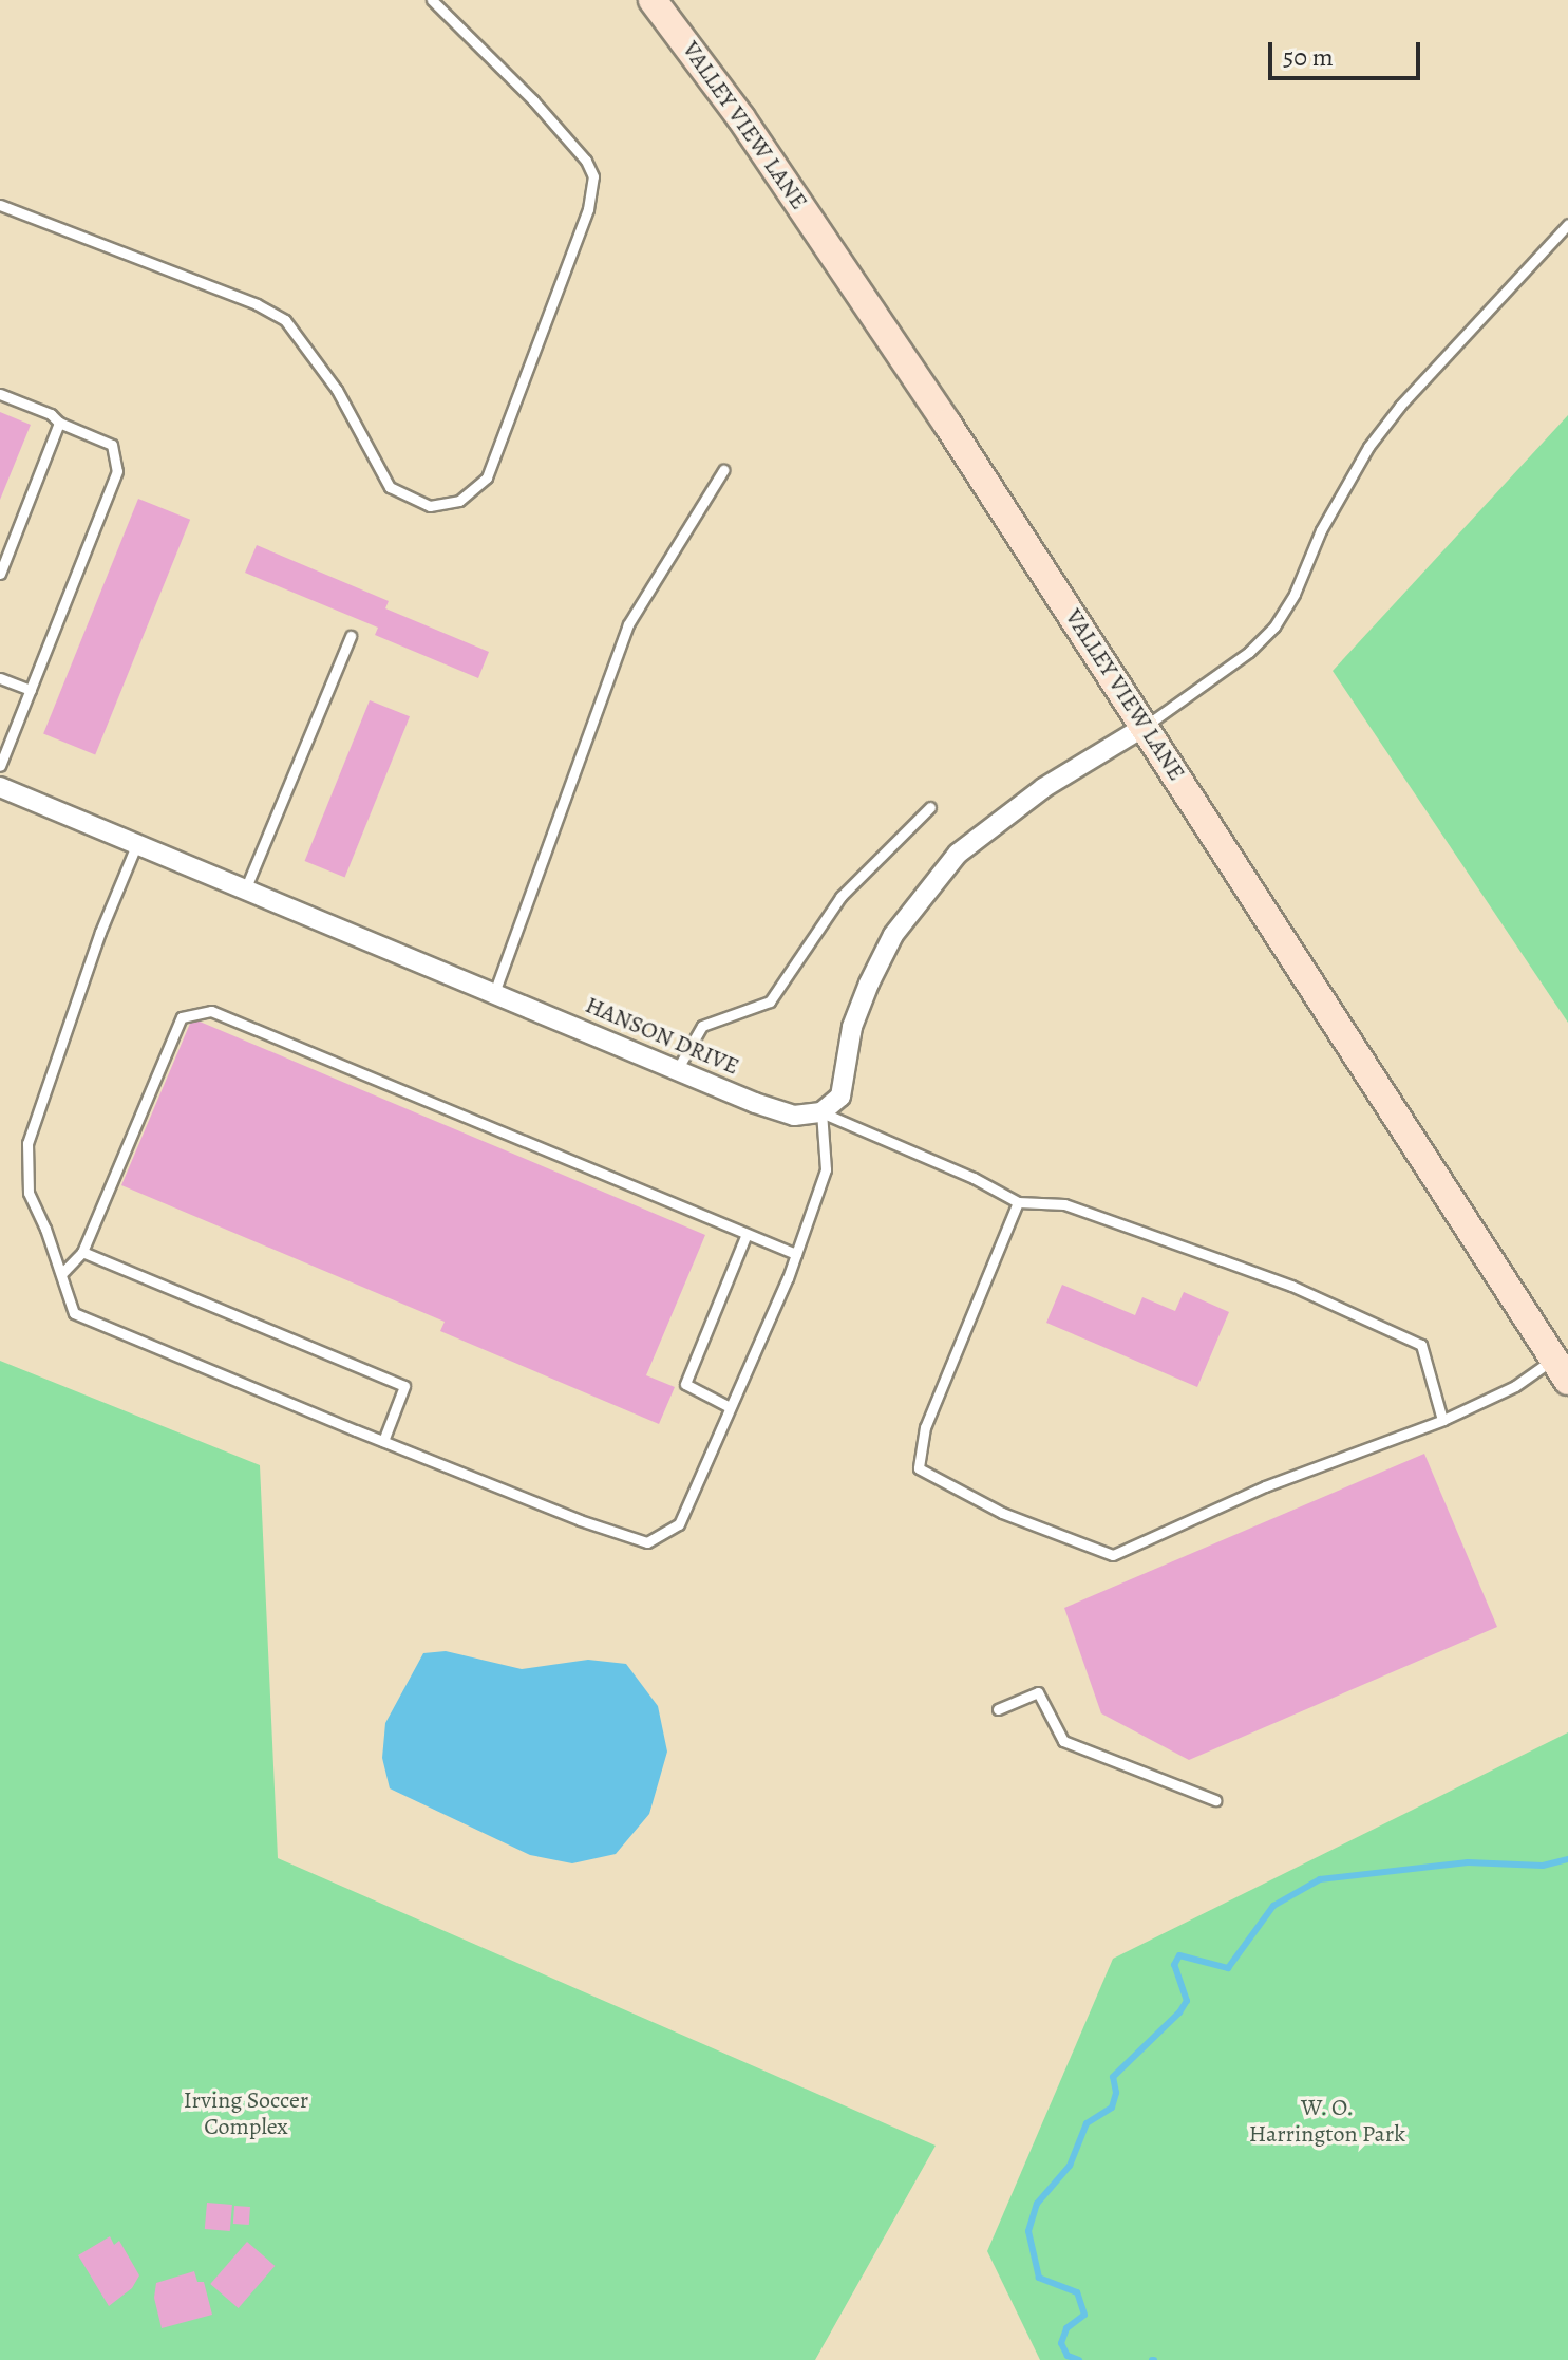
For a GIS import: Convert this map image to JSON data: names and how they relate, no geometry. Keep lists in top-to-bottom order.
{
  "streets": {
    "main road": ["VALLEY VIEW LANE"],
    "street": ["HANSON DRIVE"]
  },
  "parks": ["Irving Soccer Complex", "W. O. Harrington Park"],
  "scale_bar": "50 m"
}
